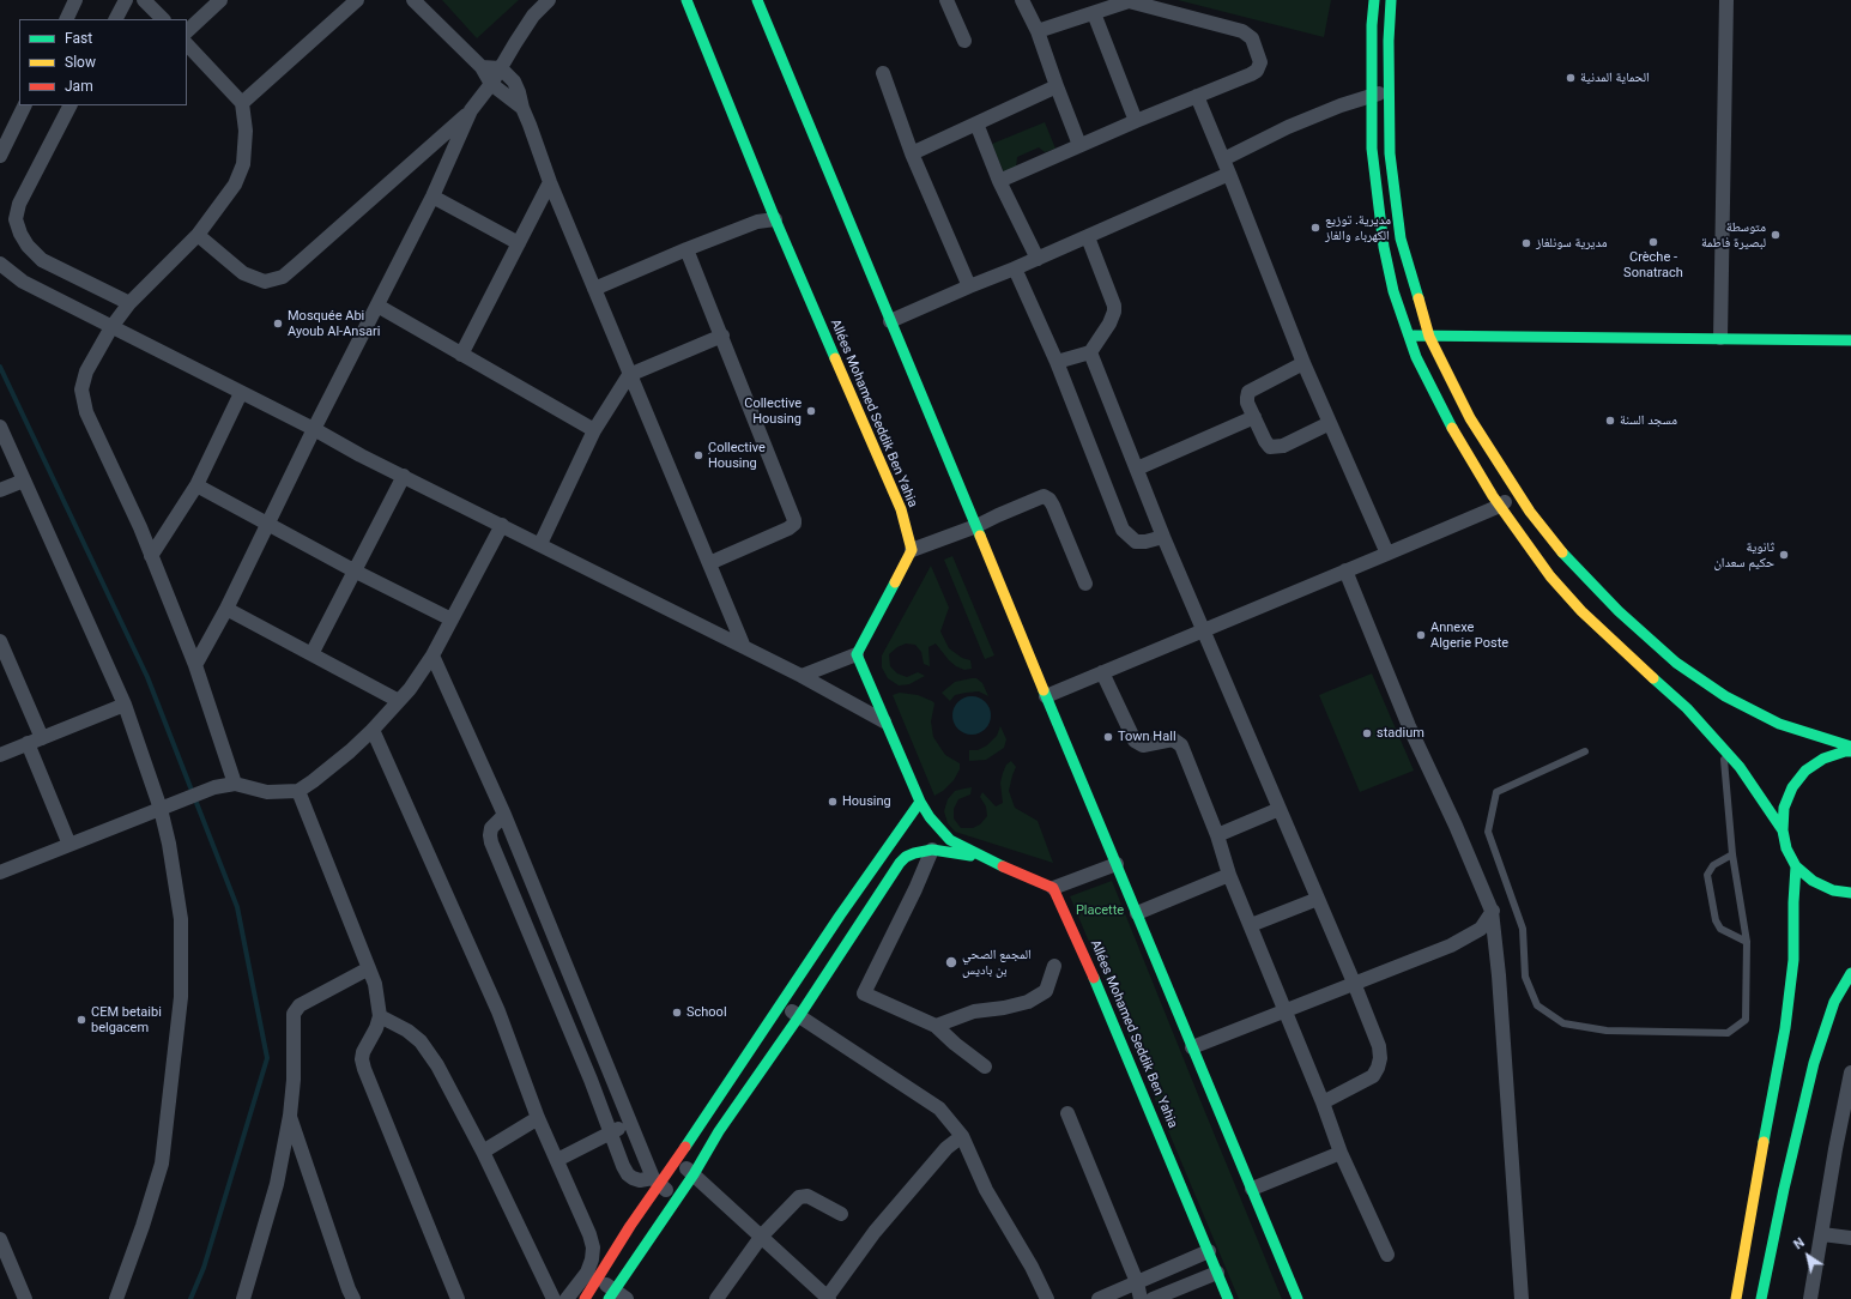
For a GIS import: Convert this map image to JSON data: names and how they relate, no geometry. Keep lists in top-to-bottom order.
{
  "streets": {
    "street": ["Allées Mohamed Seddik Ben Yahia"]
  },
  "parks": ["Placette"],
  "places": [
    "الحماية المدنية",
    "مديرية. توزيع الكهرباء والغاز",
    "متوسطة لبصيرة فاطمة",
    "Crèche - Sonatrach",
    "مديرية سونلغاز",
    "Mosquée Abi Ayoub Al-Ansari",
    "Collective Housing",
    "مسجد السنة",
    "ِCollective Housing",
    "ثانوية حكيم سعدان",
    "Annexe Algerie Poste",
    "stadium",
    "Town Hall",
    "Housing",
    "المجمع الصحي بن باديس",
    "School",
    "CEM betaibi belgacem"
  ],
  "legend": ["Fast", "Slow", "Jam"],
  "north": "top left"
}
